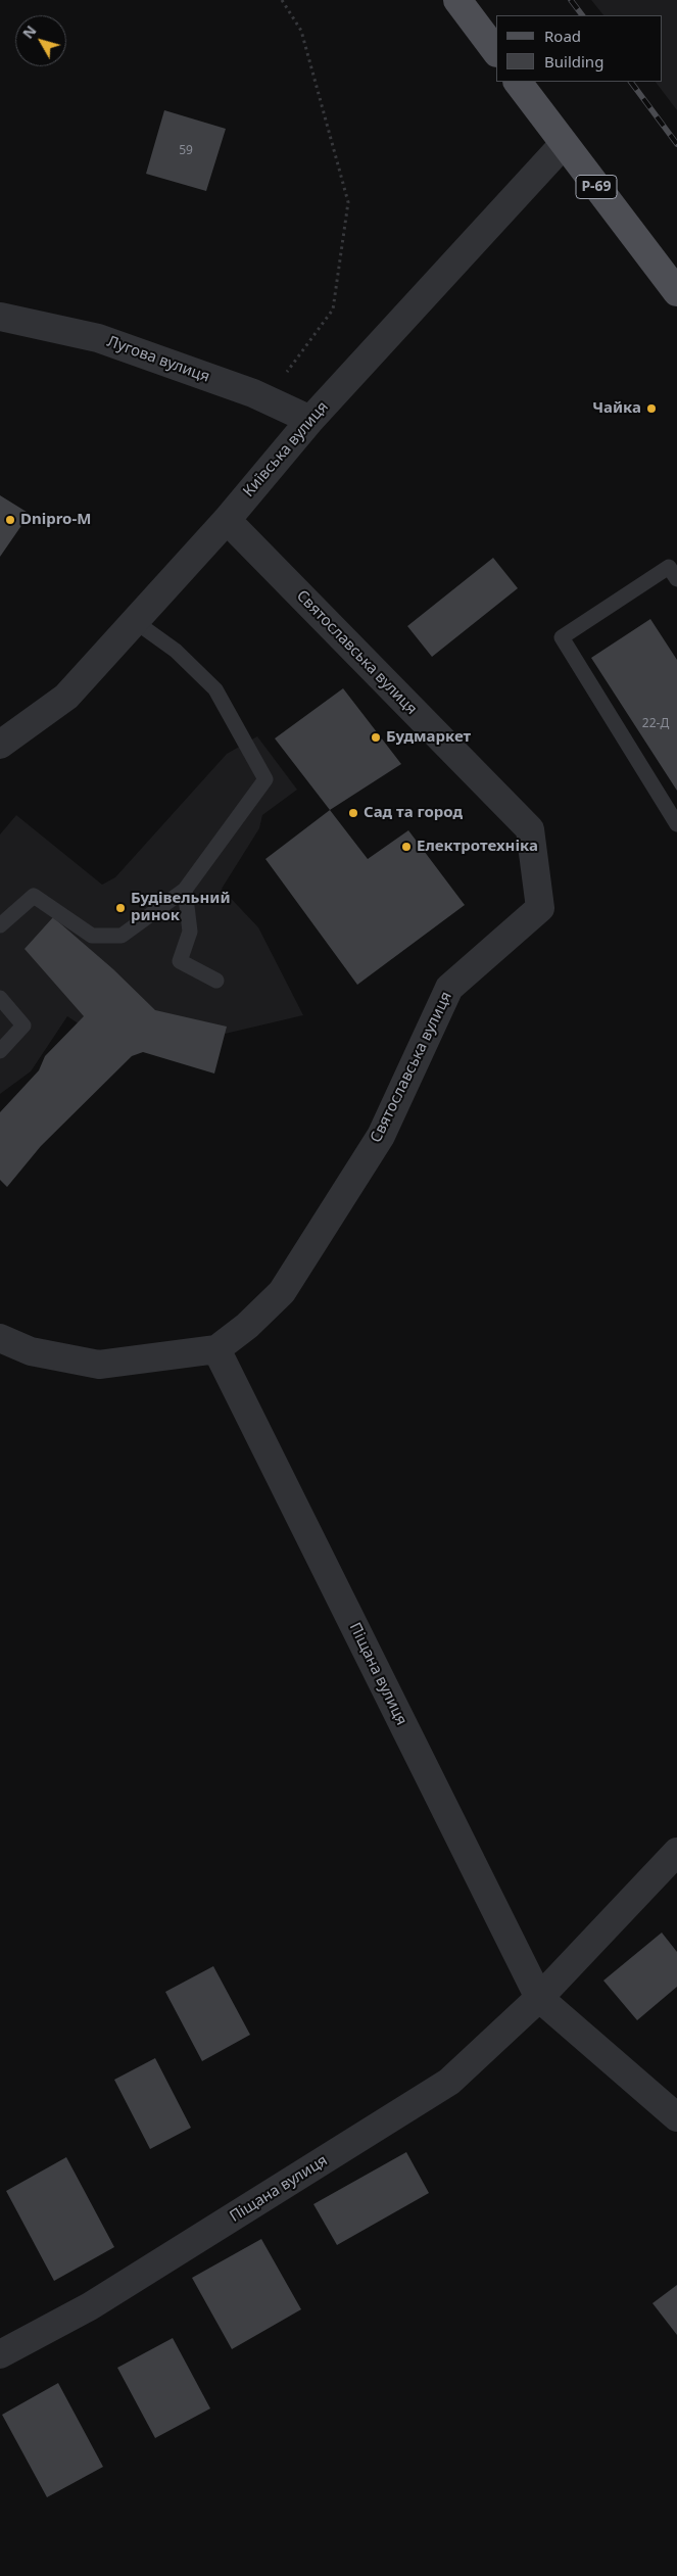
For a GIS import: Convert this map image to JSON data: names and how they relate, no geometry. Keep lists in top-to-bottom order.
{
  "streets": {
    "main road": ["Р-69"],
    "street": [
      "Лугова вулиця",
      "Київська вулиця",
      "Святославська вулиця",
      "Піщана вулиця"
    ]
  },
  "crossings": [
    ["Р-69", "Київська вулиця"],
    ["Лугова вулиця", "Київська вулиця"],
    ["Київська вулиця", "Святославська вулиця"],
    ["Святославська вулиця", "Піщана вулиця"]
  ],
  "places": [
    "Чайка",
    "Dnipro-M",
    "Будмаркет",
    "Сад та город",
    "Електротехніка",
    "Будівельний ринок"
  ],
  "house_numbers": ["59", "22-Д"],
  "legend": ["Road", "Building"],
  "north": "top left"
}
